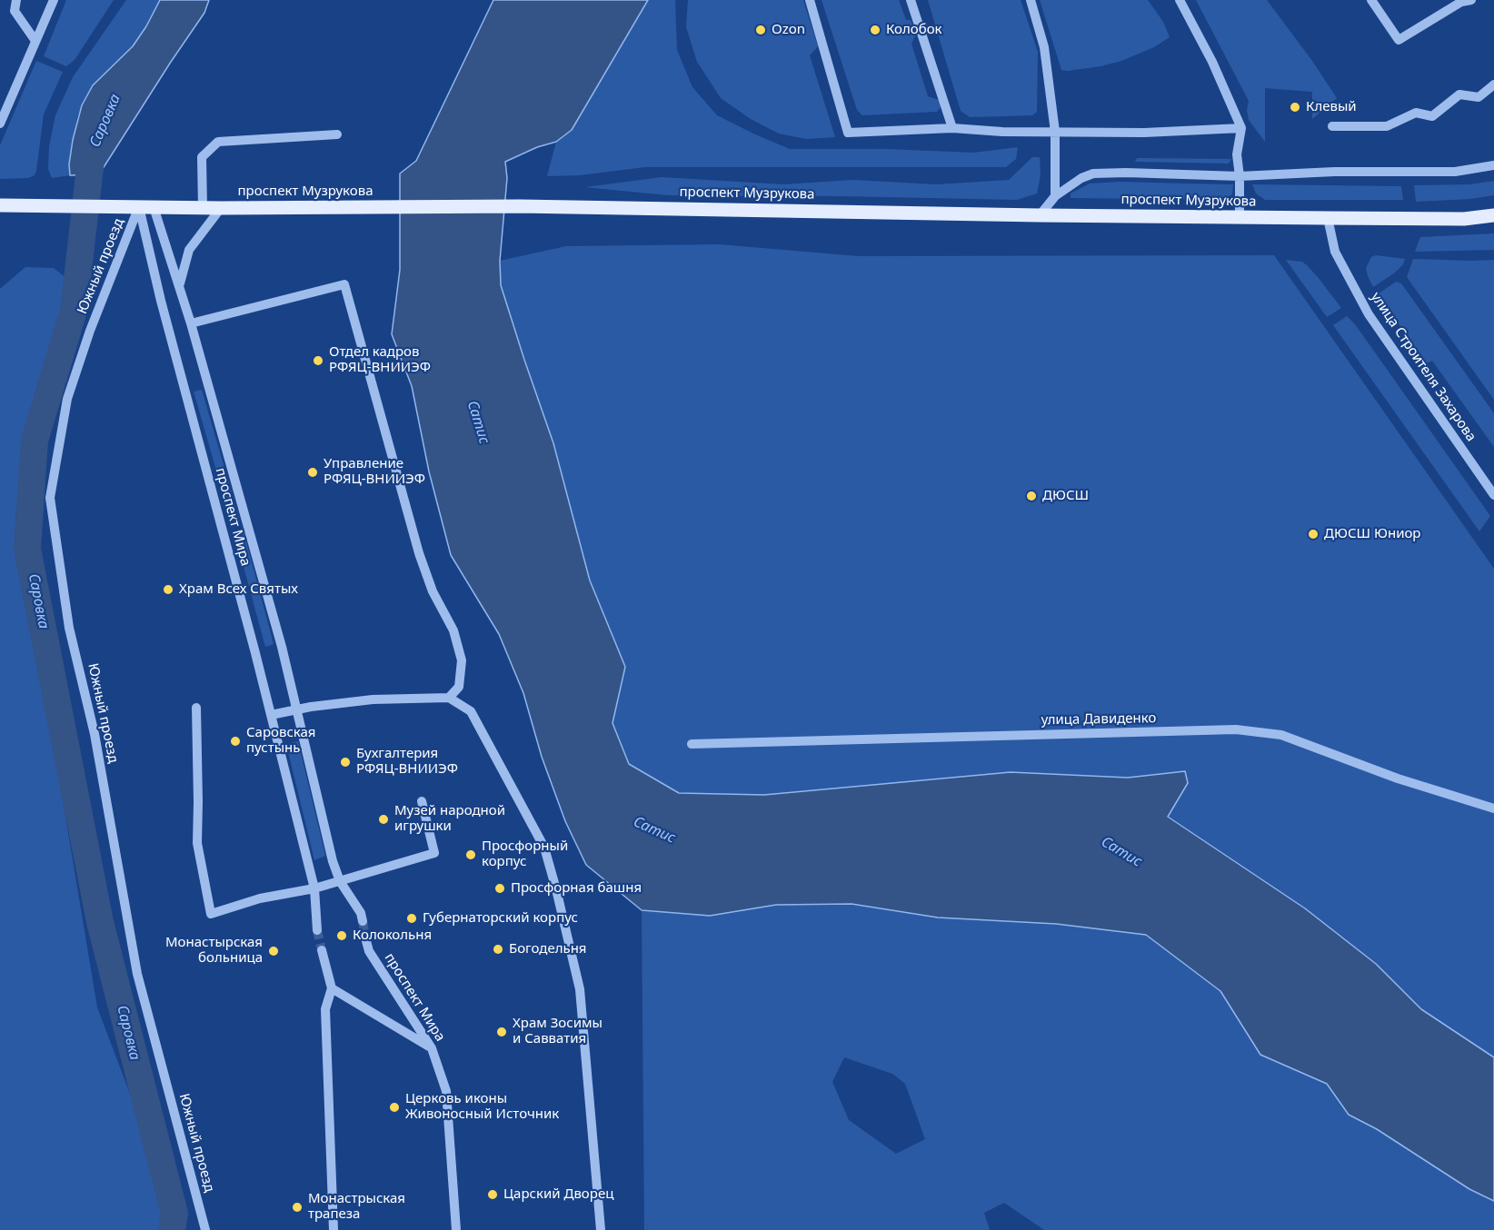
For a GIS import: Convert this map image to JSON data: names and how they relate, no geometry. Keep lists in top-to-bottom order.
{
  "streets": {
    "main road": ["проспект Музрукова"],
    "street": [
      "Южный проезд",
      "улица Строителя Захарова",
      "проспект Мира",
      "улица Давиденко"
    ]
  },
  "crossings": [
    ["проспект Музрукова", "Южный проезд"],
    ["проспект Музрукова", "улица Строителя Захарова"],
    ["проспект Музрукова", "проспект Мира"],
    ["Южный проезд", "проспект Мира"]
  ],
  "water": ["Саровка", "Сатис"],
  "places": [
    "Ozon",
    "Колобок",
    "Клевый",
    "Отдел кадров РФЯЦ-ВНИИЭФ",
    "Управление РФЯЦ-ВНИИЭФ",
    "ДЮСШ",
    "ДЮСШ Юниор",
    "Храм Всех Святых",
    "Саровская пустынь",
    "Бухгалтерия РФЯЦ-ВНИИЭФ",
    "Музей народной игрушки",
    "Просфорный корпус",
    "Просфорная башня",
    "Губернаторский корпус",
    "Колокольня",
    "Богодельня",
    "Монастырская больница",
    "Храм Зосимы и Савватия",
    "Церковь иконы Живоносный Источник",
    "Царский Дворец",
    "Монастрыская трапеза"
  ]
}
